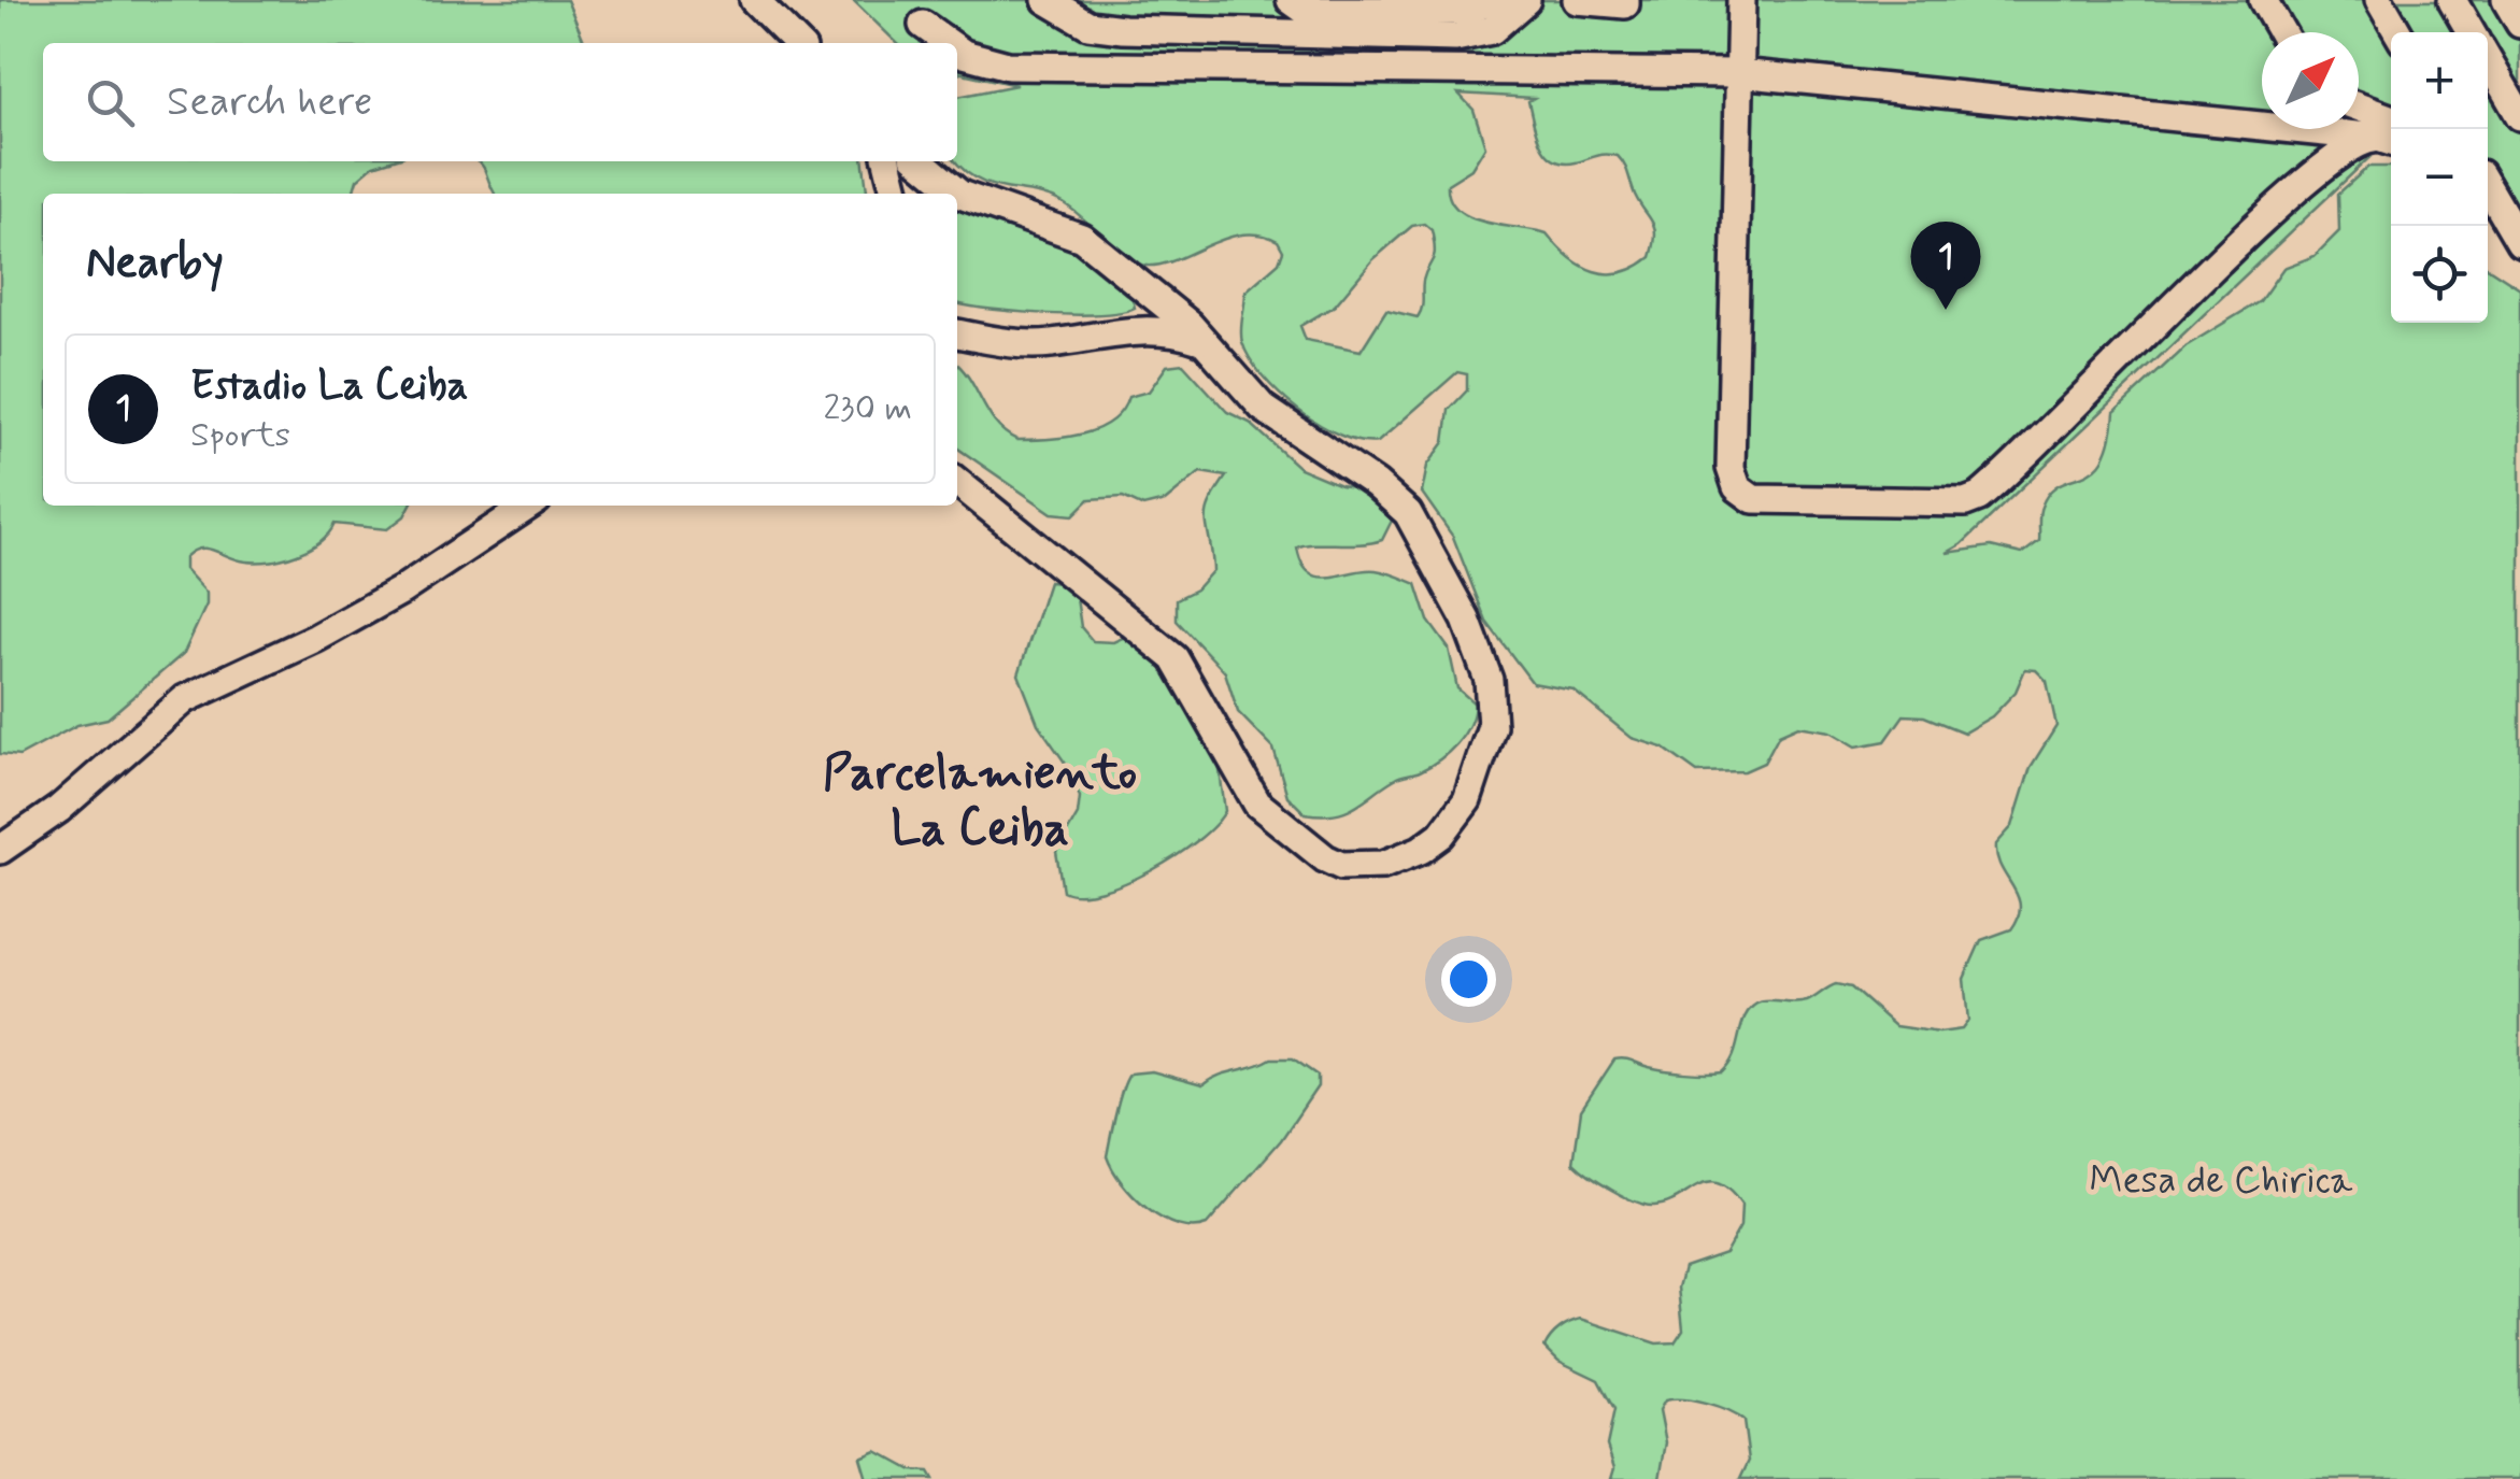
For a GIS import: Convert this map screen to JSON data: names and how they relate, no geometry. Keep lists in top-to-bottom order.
{
  "districts": ["Parcelamiento La Ceiba"],
  "parks": ["Mesa de Chirica"],
  "north": "top right",
  "page": {
    "map_buttons": ["+", "−"],
    "search": "Search here",
    "heading": "Nearby",
    "pins": "1",
    "list": [
      {
        "mark": "1",
        "name": "Estadio La Ceiba",
        "note": "Sports",
        "value": "230 m"
      }
    ]
  }
}
